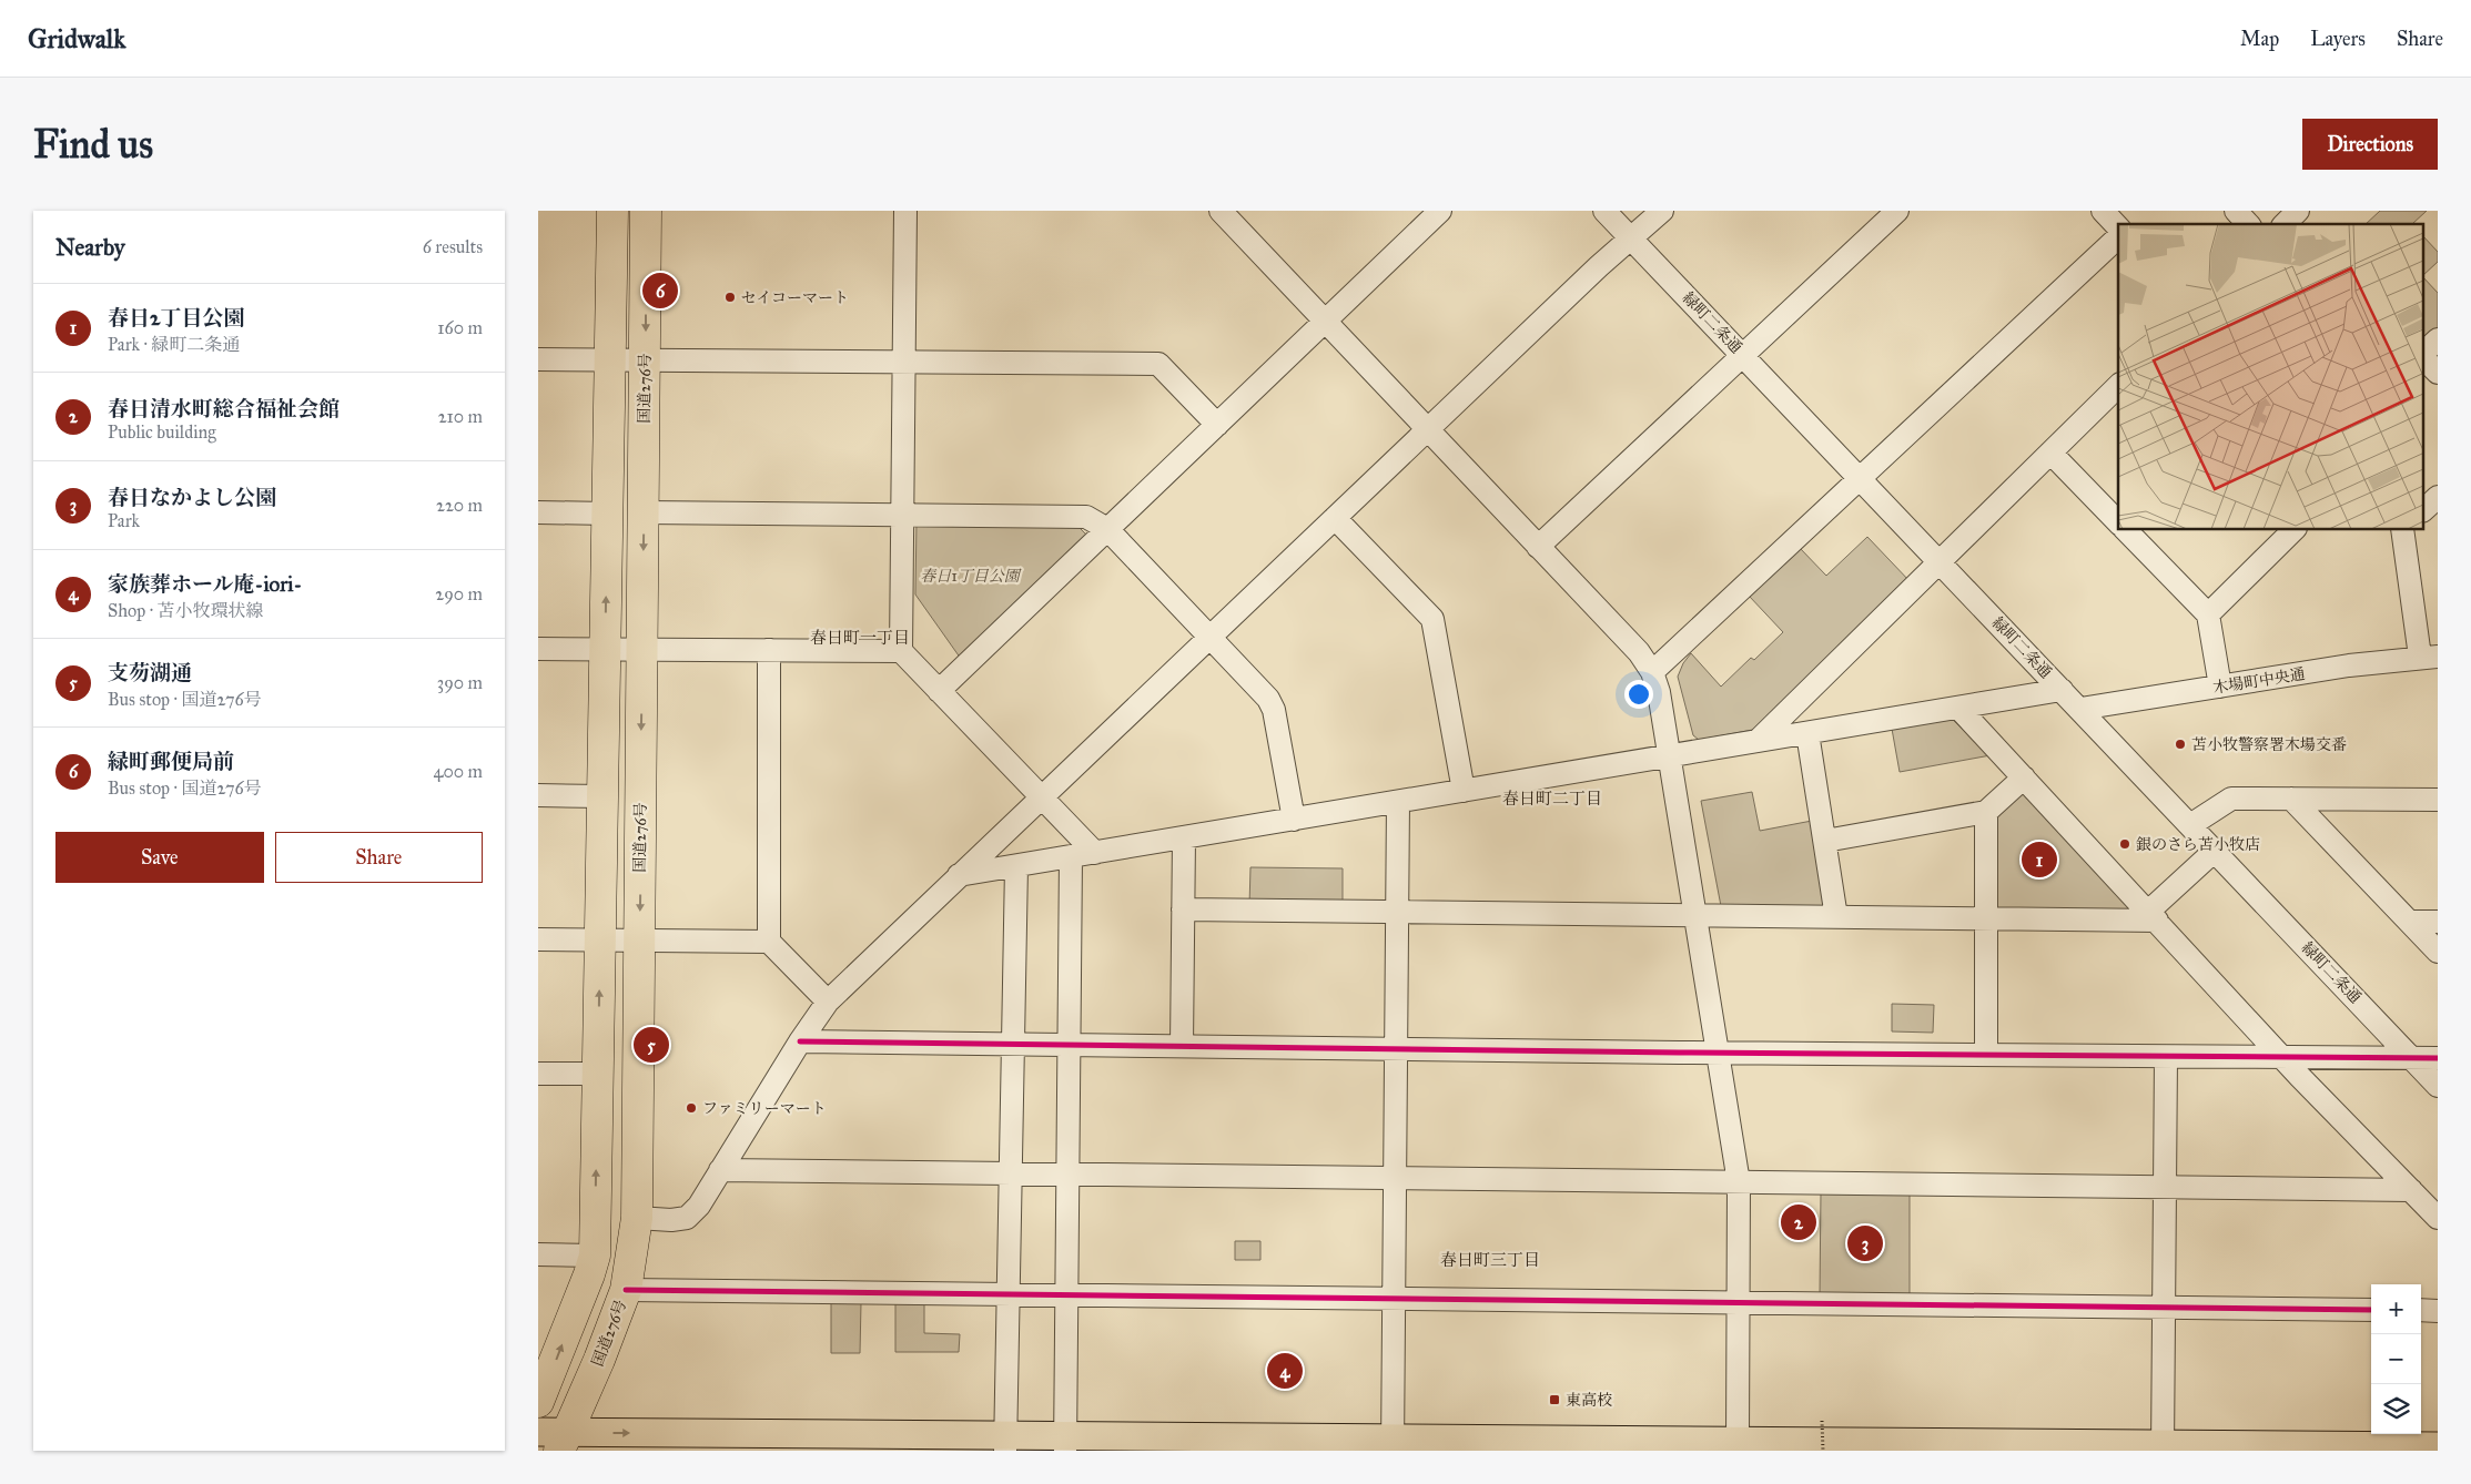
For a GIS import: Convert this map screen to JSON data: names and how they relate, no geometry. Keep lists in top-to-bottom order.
{
  "streets": {
    "highway": ["国道276号"],
    "street": ["緑町二条通", "木場町中央通"]
  },
  "crossings": [
    ["緑町二条通", "木場町中央通"]
  ],
  "districts": ["春日町一丁目", "春日町二丁目", "春日町三丁目"],
  "parks": ["春日1丁目公園"],
  "places": {
    "other": [
      "セイコーマート",
      "苫小牧警察署木場交番",
      "銀のさら苫小牧店",
      "ファミリーマート"
    ],
    "transit": ["東高校"]
  },
  "page": {
    "header": "Gridwalk",
    "nav": ["Map", "Layers", "Share"],
    "buttons": [
      "Directions",
      ["Save", "Share"]
    ],
    "title": "Find us",
    "heading": ["Nearby", "6 results"],
    "pins": [
      "6",
      "1",
      "5",
      "2",
      "3",
      "4"
    ],
    "list": [
      {
        "mark": "1",
        "name": "春日2丁目公園",
        "note": "Park · 緑町二条通",
        "value": "160 m"
      },
      {
        "mark": "2",
        "name": "春日清水町総合福祉会館",
        "note": "Public building",
        "value": "210 m"
      },
      {
        "mark": "3",
        "name": "春日なかよし公園",
        "note": "Park",
        "value": "220 m"
      },
      {
        "mark": "4",
        "name": "家族葬ホール庵-iori-",
        "note": "Shop · 苫小牧環状線",
        "value": "290 m"
      },
      {
        "mark": "5",
        "name": "支芴湖通",
        "note": "Bus stop · 国道276号",
        "value": "390 m"
      },
      {
        "mark": "6",
        "name": "緑町郵便局前",
        "note": "Bus stop · 国道276号",
        "value": "400 m"
      }
    ],
    "map_buttons": ["+", "−"]
  }
}
